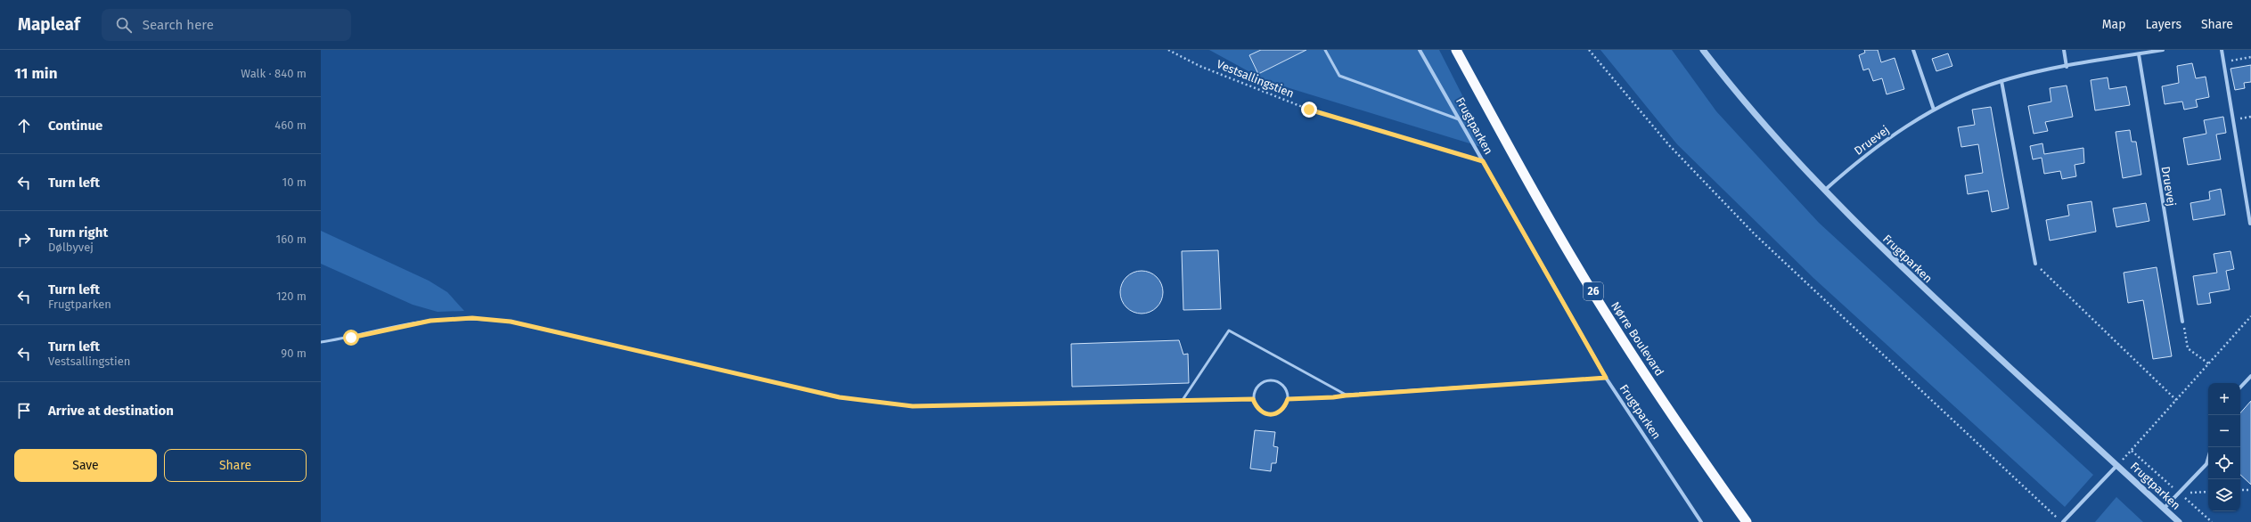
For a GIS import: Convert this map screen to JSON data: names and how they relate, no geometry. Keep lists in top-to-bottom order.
{
  "streets": {
    "highway": ["26", "Nørre Boulevard"],
    "street": ["Frugtparken", "Druevej"],
    "path": ["Vestsallingstien"]
  },
  "crossings": [
    ["Vestsallingstien", "Frugtparken"],
    ["Frugtparken", "Druevej"]
  ],
  "page": {
    "header": "Mapleaf",
    "search": "Search here",
    "nav": ["Map", "Layers", "Share"],
    "heading": ["11 min", "Walk · 840 m"],
    "list": [
      ["Continue", "460 m"],
      ["Turn left", "10 m"],
      ["Turn right", "Dølbyvej", "160 m"],
      ["Turn left", "Frugtparken", "120 m"],
      ["Turn left", "Vestsallingstien", "90 m"],
      "Arrive at destination"
    ],
    "map_buttons": ["+", "−"],
    "buttons": ["Save", "Share"]
  }
}
